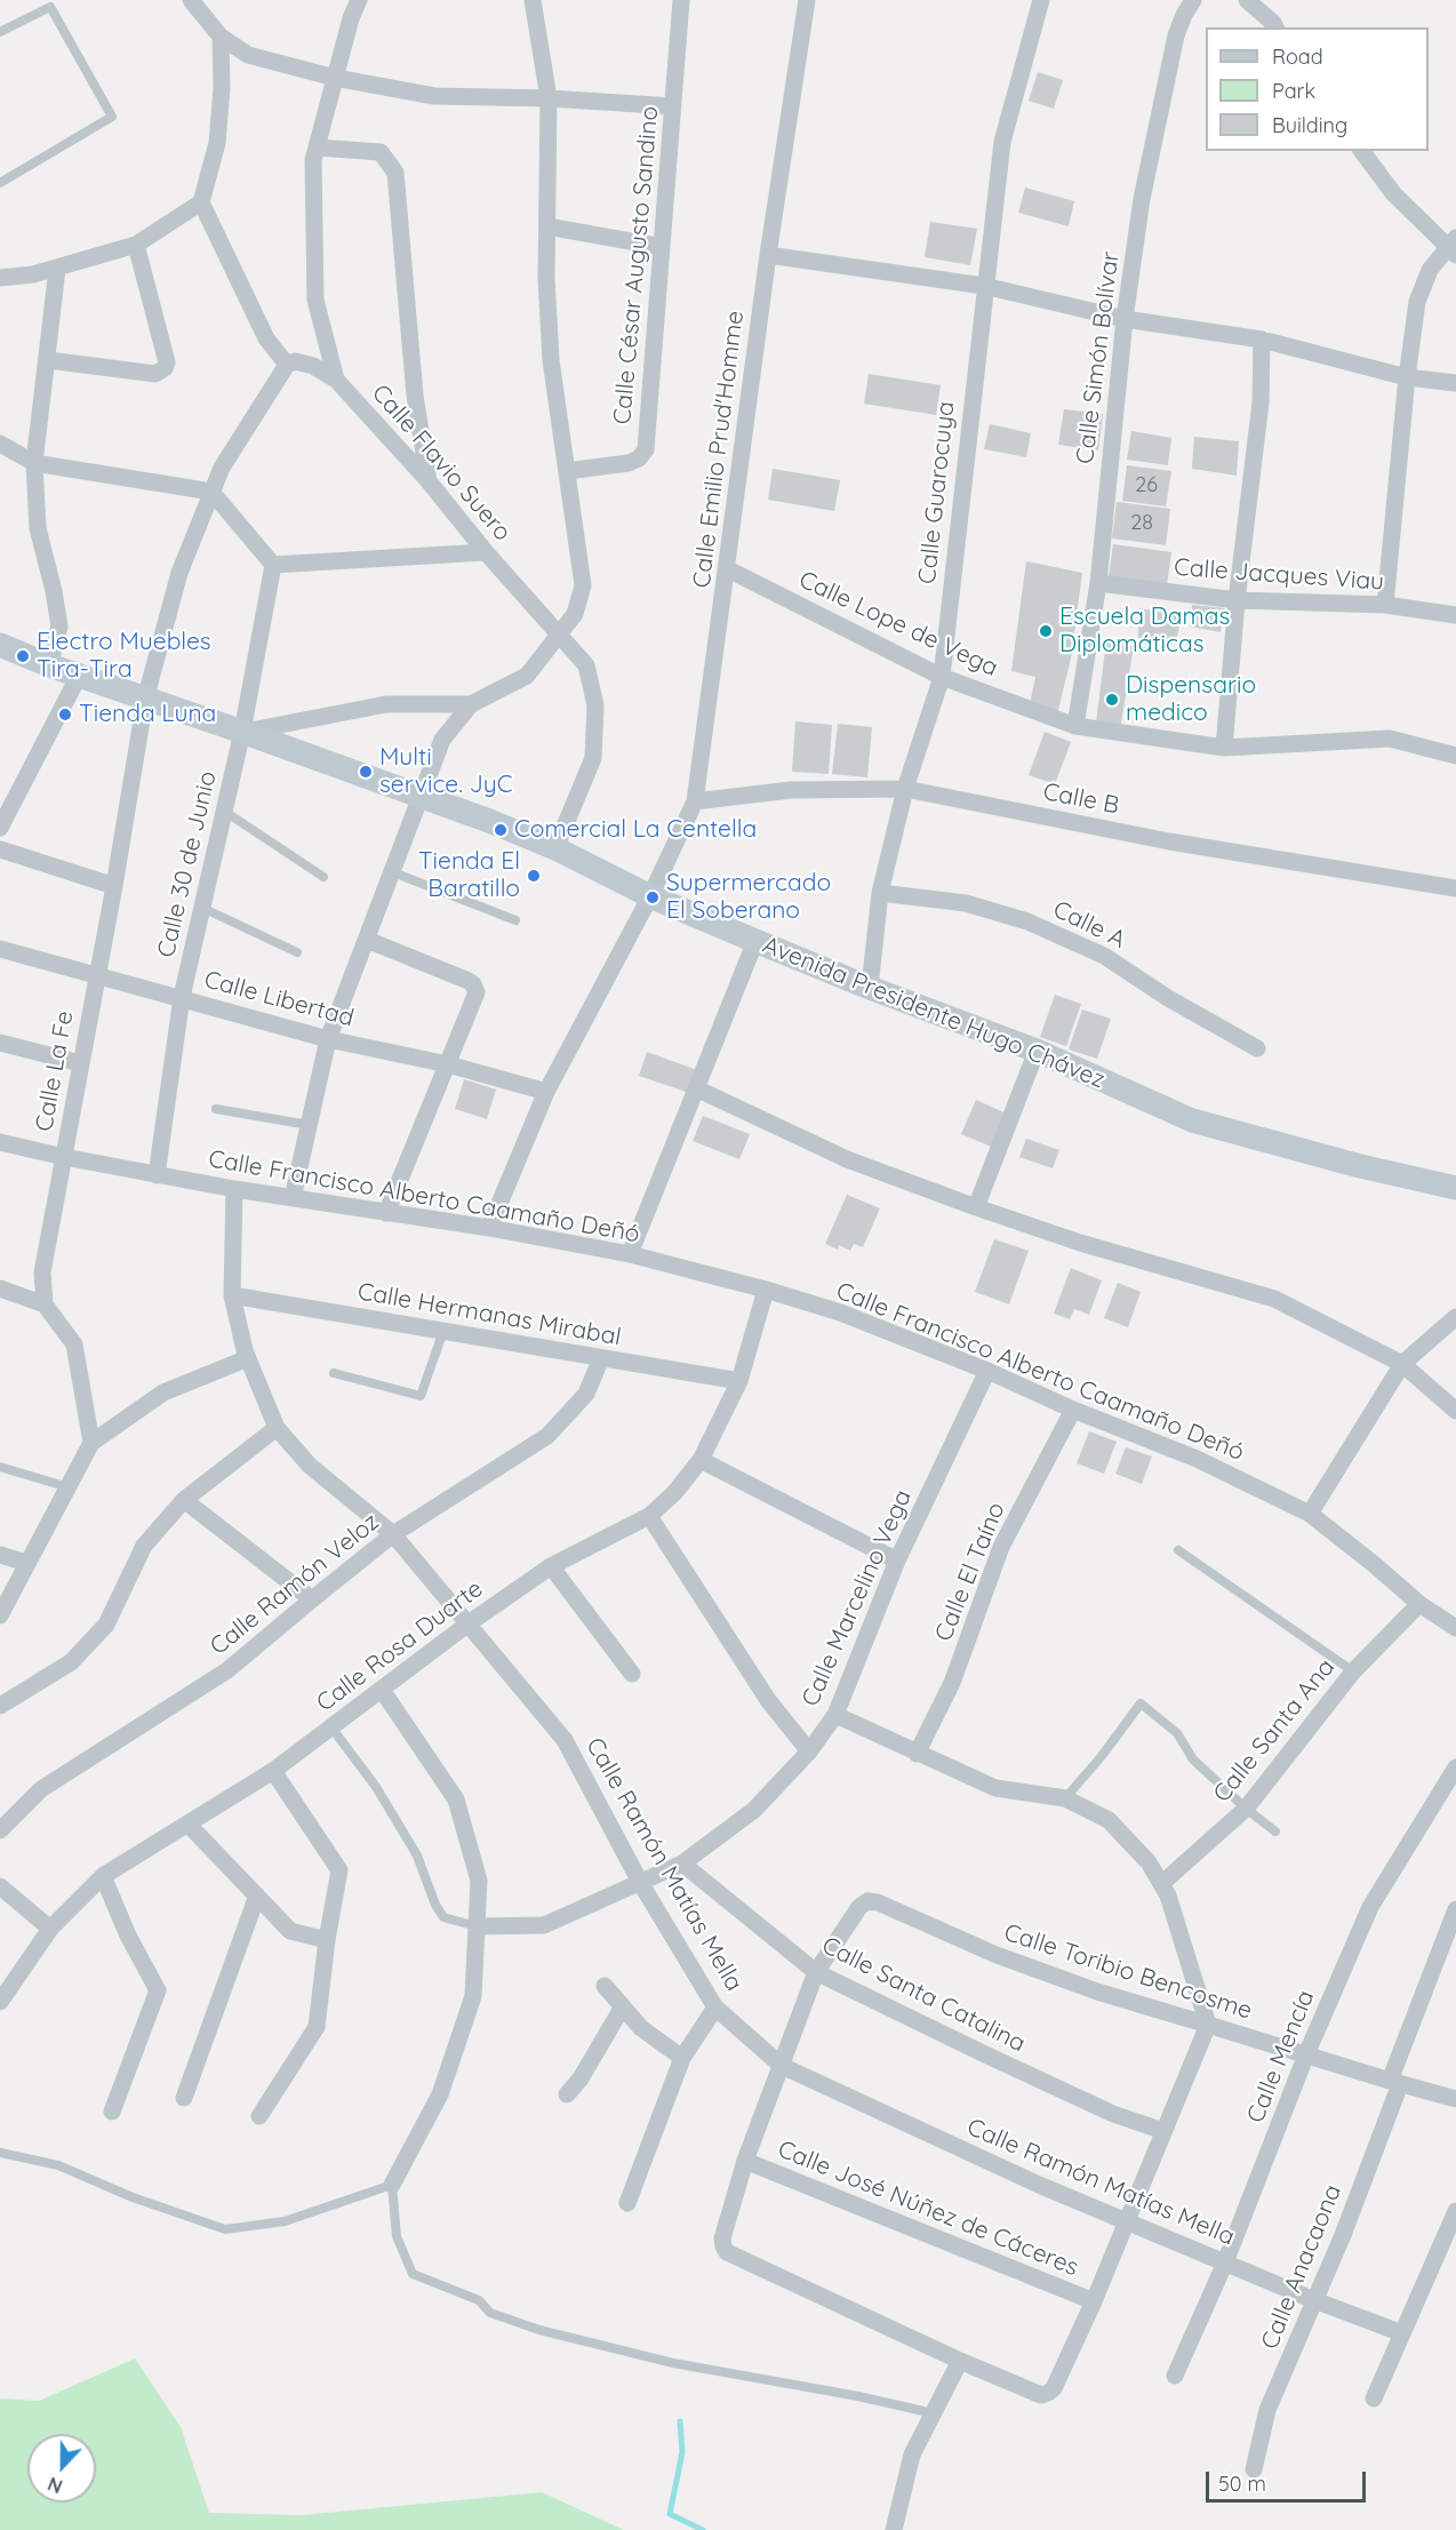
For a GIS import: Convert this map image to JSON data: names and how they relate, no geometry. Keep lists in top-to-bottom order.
{
  "streets": {
    "main road": ["Avenida Presidente Hugo Chávez"],
    "street": [
      "Calle César Augusto Sandino",
      "Calle Simón Bolívar",
      "Calle Emilio Prud'Homme",
      "Calle Flavio Suero",
      "Calle Guarocuya",
      "Calle Jacques Viau",
      "Calle Lope de Vega",
      "Calle B",
      "Calle 30 de Junio",
      "Calle A",
      "Calle Libertad",
      "Calle La Fe",
      "Calle Francisco Alberto Caamaño Deñó",
      "Calle Hermanas Mirabal",
      "Calle El Taíno",
      "Calle Ramón Veloz",
      "Calle Marcelino Vega",
      "Calle Rosa Duarte",
      "Calle Santa Ana",
      "Calle Ramón Matías Mella",
      "Calle Toribio Bencosme",
      "Calle Santa Catalina",
      "Calle Mencía",
      "Calle José Núñez de Cáceres",
      "Calle Anacaona"
    ]
  },
  "crossings": [
    ["Calle Simón Bolívar", "Calle Jacques Viau"],
    ["Calle Simón Bolívar", "Calle Lope de Vega"],
    ["Calle Emilio Prud'Homme", "Calle Lope de Vega"],
    ["Calle Emilio Prud'Homme", "Calle B"],
    ["Calle Emilio Prud'Homme", "Calle Libertad"],
    ["Calle Emilio Prud'Homme", "Avenida Presidente Hugo Chávez"],
    ["Calle Emilio Prud'Homme", "Calle Francisco Alberto Caamaño Deñó"],
    ["Calle Flavio Suero", "Avenida Presidente Hugo Chávez"],
    ["Calle Guarocuya", "Calle Lope de Vega"],
    ["Calle Guarocuya", "Calle B"],
    ["Calle Guarocuya", "Calle A"],
    ["Calle Guarocuya", "Avenida Presidente Hugo Chávez"],
    ["Calle 30 de Junio", "Calle Libertad"],
    ["Calle 30 de Junio", "Avenida Presidente Hugo Chávez"],
    ["Calle 30 de Junio", "Calle Francisco Alberto Caamaño Deñó"],
    ["Calle Libertad", "Calle La Fe"],
    ["Avenida Presidente Hugo Chávez", "Calle La Fe"],
    ["Calle La Fe", "Calle Francisco Alberto Caamaño Deñó"],
    ["Calle Francisco Alberto Caamaño Deñó", "Calle El Taíno"],
    ["Calle Francisco Alberto Caamaño Deñó", "Calle Marcelino Vega"],
    ["Calle Francisco Alberto Caamaño Deñó", "Calle Rosa Duarte"],
    ["Calle Francisco Alberto Caamaño Deñó", "Calle Santa Ana"],
    ["Calle Francisco Alberto Caamaño Deñó", "Calle Ramón Matías Mella"],
    ["Calle Hermanas Mirabal", "Calle Ramón Veloz"],
    ["Calle Hermanas Mirabal", "Calle Rosa Duarte"],
    ["Calle Hermanas Mirabal", "Calle Ramón Matías Mella"],
    ["Calle Ramón Veloz", "Calle Ramón Matías Mella"],
    ["Calle Marcelino Vega", "Calle Ramón Matías Mella"],
    ["Calle Marcelino Vega", "Calle Santa Catalina"],
    ["Calle Rosa Duarte", "Calle Ramón Matías Mella"],
    ["Calle Ramón Matías Mella", "Calle Mencía"],
    ["Calle Ramón Matías Mella", "Calle Anacaona"],
    ["Calle Toribio Bencosme", "Calle Santa Catalina"],
    ["Calle Toribio Bencosme", "Calle Mencía"],
    ["Calle Toribio Bencosme", "Calle Anacaona"]
  ],
  "places": [
    "Escuela Damas Diplomáticas",
    "Electro Muebles Tira-Tira",
    "Dispensario medico",
    "Tienda Luna",
    "Multi service. JyC",
    "Comercial La Centella",
    "Tienda El Baratillo",
    "Supermercado El Soberano"
  ],
  "house_numbers": ["26", "28"],
  "legend": ["Road", "Park", "Building"],
  "scale_bar": "50 m",
  "north": "bottom"
}
